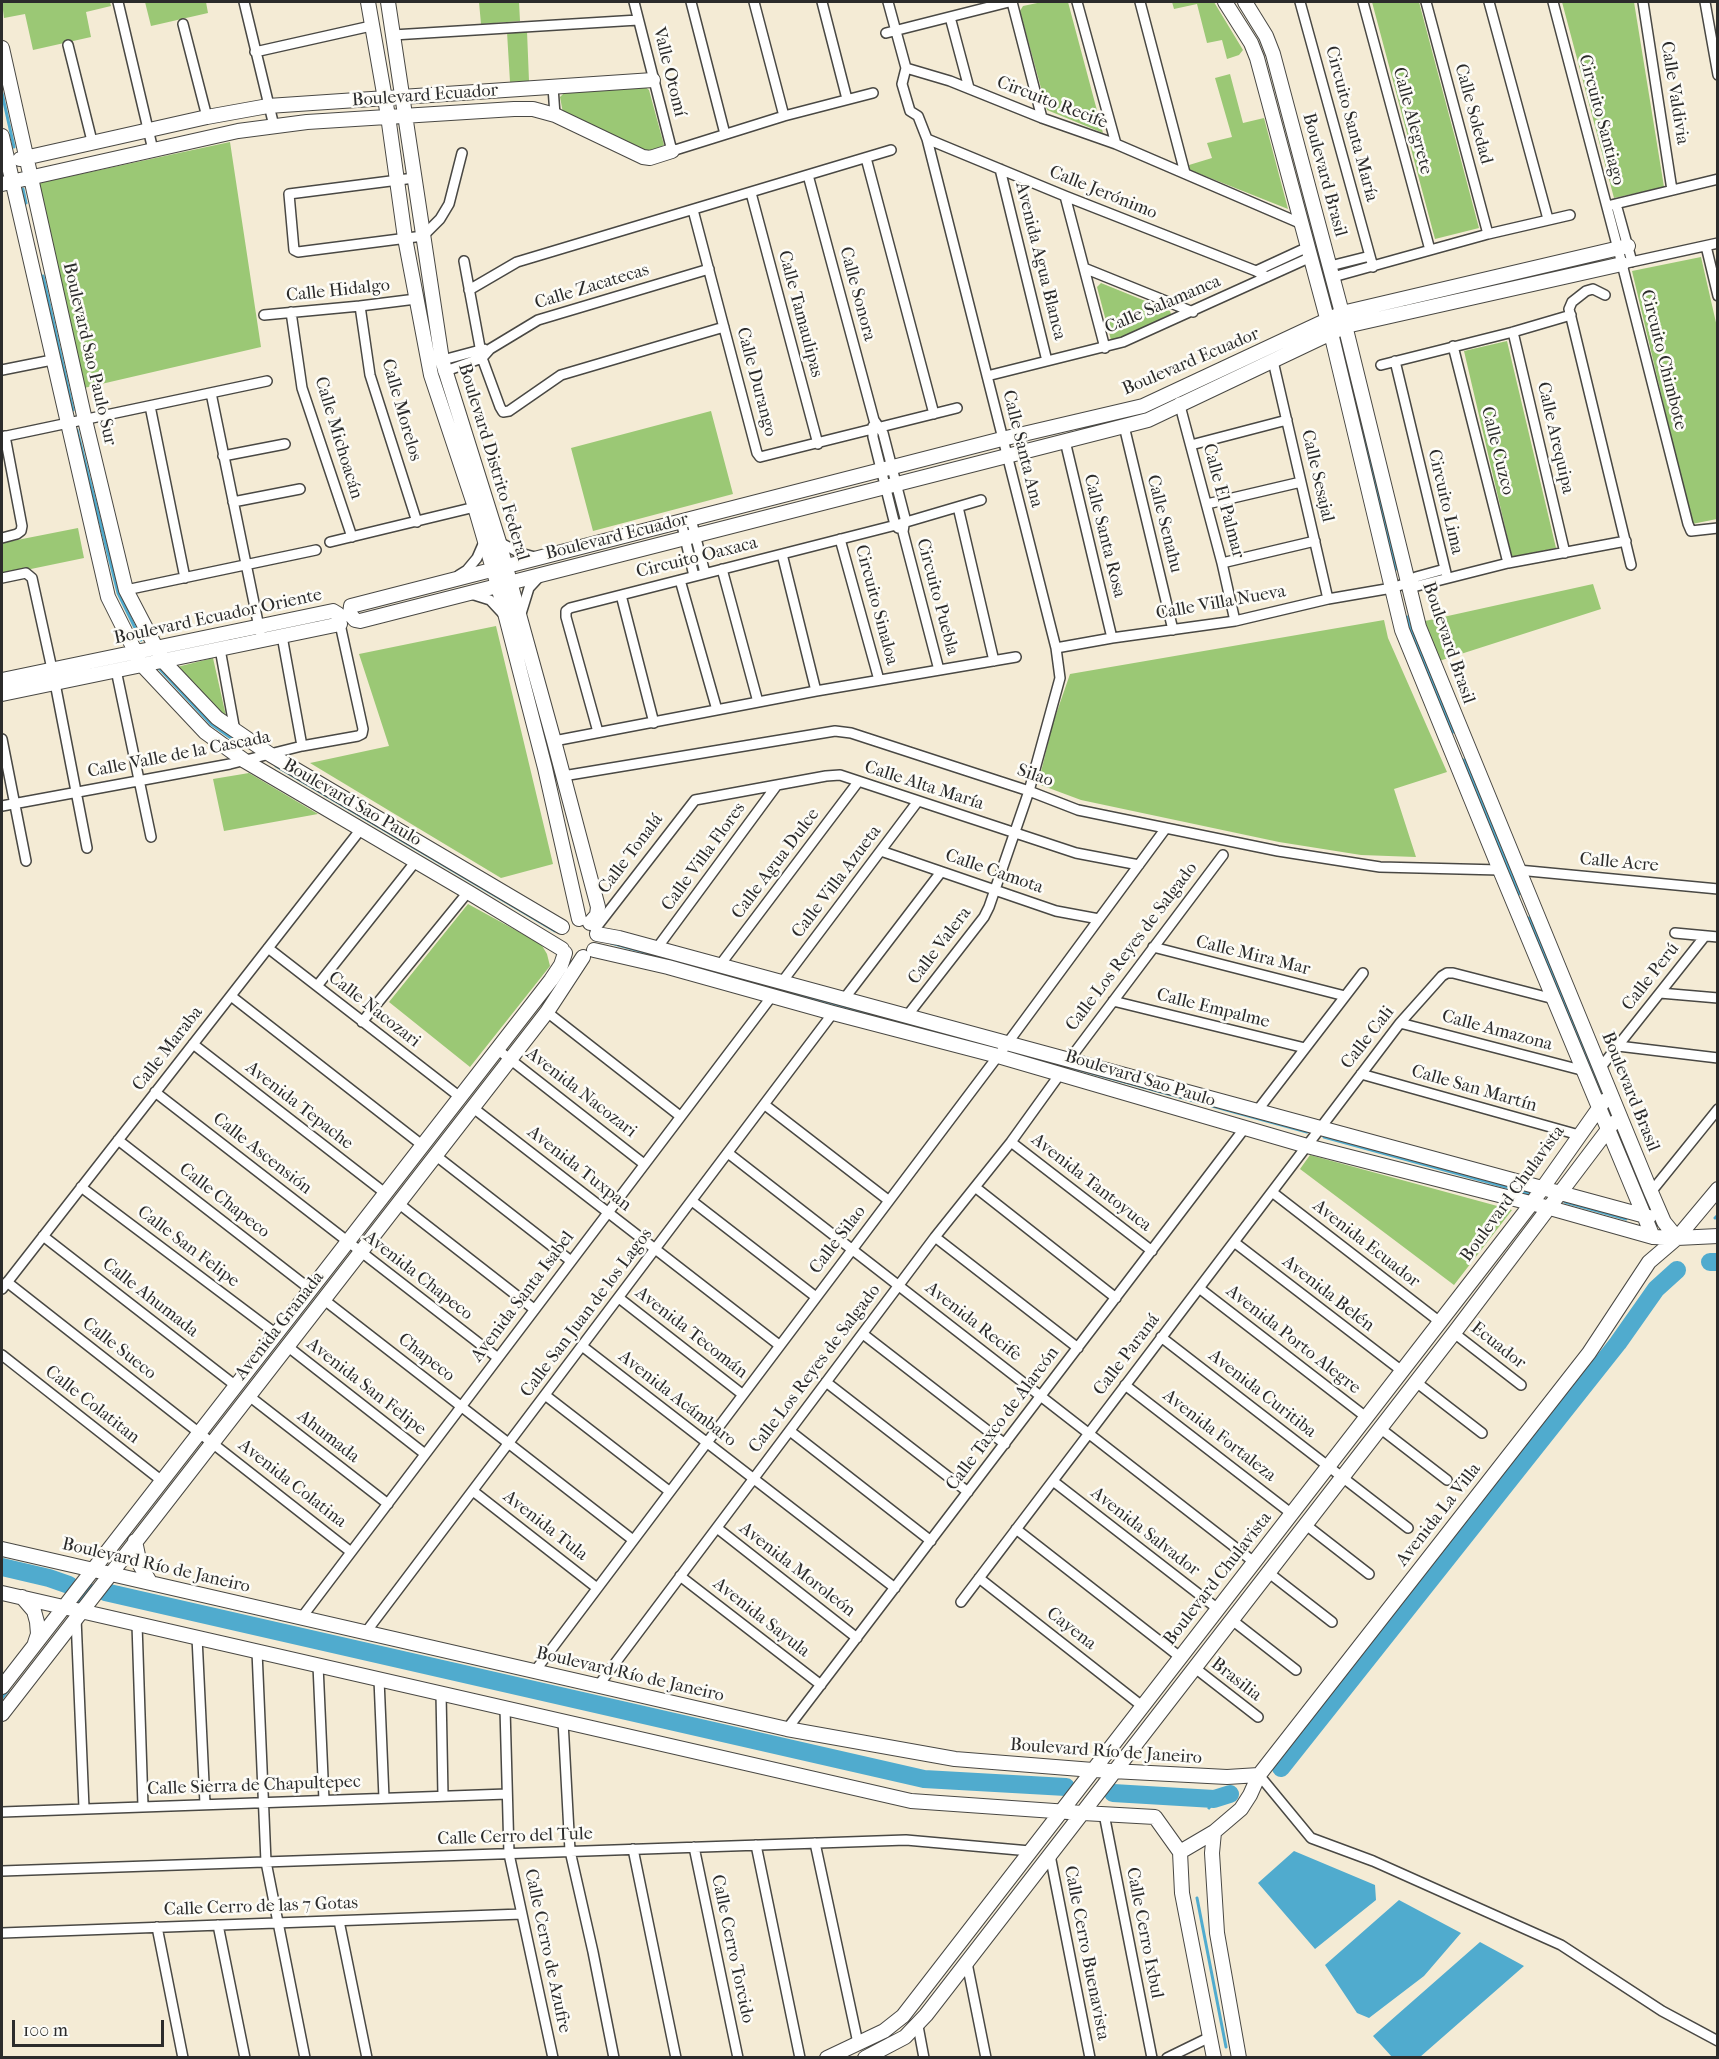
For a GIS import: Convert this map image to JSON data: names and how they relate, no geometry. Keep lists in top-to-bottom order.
{
  "streets": {
    "main road": [
      "Boulevard Ecuador",
      "Boulevard Brasil",
      "Boulevard Sao Paulo Sur",
      "Boulevard Distrito Federal",
      "Boulevard Ecuador Oriente",
      "Boulevard Sao Paulo",
      "Boulevard Chulavista",
      "Avenida Granada",
      "Avenida La Villa",
      "Boulevard Río de Janeiro"
    ],
    "street": [
      "Valle Otomí",
      "Calle Valdivia",
      "Circuito Recife",
      "Calle Soledad",
      "Circuito Santiago",
      "Calle Alegrete",
      "Circuito Santa María",
      "Calle Jerónimo",
      "Avenida Agua Blanca",
      "Calle Zacatecas",
      "Calle Hidalgo",
      "Calle Sonora",
      "Calle Salamanca",
      "Calle Tamaulipas",
      "Circuito Chimbote",
      "Calle Durango",
      "Calle Morelos",
      "Calle Michoacán",
      "Calle Arequipa",
      "Calle Santa Ana",
      "Calle Cuzco",
      "Calle Sesajal",
      "Calle El Palmar",
      "Circuito Lima",
      "Calle Senahu",
      "Calle Santa Rosa",
      "Circuito Oaxaca",
      "Circuito Puebla",
      "Calle Villa Nueva",
      "Circuito Sinaloa",
      "Calle Valle de la Cascada",
      "Silao",
      "Calle Alta María",
      "Calle Tonalá",
      "Calle Villa Flores",
      "Calle Acre",
      "Calle Agua Dulce",
      "Calle Camota",
      "Calle Villa Azueta",
      "Calle Valera",
      "Calle Los Reyes de Salgado",
      "Calle Mira Mar",
      "Calle Perú",
      "Calle Empalme",
      "Calle Nacozari",
      "Calle Amazona",
      "Calle Cali",
      "Calle Maraba",
      "Calle San Martín",
      "Avenida Nacozari",
      "Avenida Tepache",
      "Calle Ascensión",
      "Avenida Tuxpan",
      "Avenida Tantoyuca",
      "Calle Chapeco",
      "Calle Silao",
      "Avenida Ecuador",
      "Calle San Felipe",
      "Avenida Chapeco",
      "Avenida Belén",
      "Avenida Santa Isabel",
      "Calle Ahumada",
      "Calle San Juan de los Lagos",
      "Avenida Recife",
      "Avenida Tecomán",
      "Avenida Porto Alegre",
      "Ecuador",
      "Calle Sueco",
      "Calle Paraná",
      "Chapeco",
      "Avenida San Felipe",
      "Avenida Curitiba",
      "Avenida Acámbaro",
      "Calle Colatitan",
      "Calle Taxco de Alarcón",
      "Avenida Fortaleza",
      "Ahumada",
      "Avenida Colatina",
      "Avenida Tula",
      "Avenida Salvador",
      "Avenida Moroleón",
      "Avenida Sayula",
      "Cayena",
      "Brasilia",
      "Calle Sierra de Chapultepec",
      "Calle Cerro del Tule",
      "Calle Cerro de las 7 Gotas",
      "Calle Cerro Ixbul",
      "Calle Cerro Torcido",
      "Calle Cerro de Azufre",
      "Calle Cerro Buenavista"
    ]
  },
  "crossings": [
    ["Valle Otomí", "Boulevard Ecuador"],
    ["Calle Valdivia", "Circuito Santiago"],
    ["Boulevard Ecuador", "Boulevard Brasil"],
    ["Boulevard Ecuador", "Calle Sonora"],
    ["Boulevard Ecuador", "Boulevard Sao Paulo Sur"],
    ["Boulevard Ecuador", "Circuito Chimbote"],
    ["Boulevard Ecuador", "Calle Santa Ana"],
    ["Boulevard Ecuador", "Boulevard Distrito Federal"],
    ["Boulevard Ecuador", "Calle Sesajal"],
    ["Boulevard Ecuador", "Calle El Palmar"],
    ["Boulevard Ecuador", "Calle Senahu"],
    ["Boulevard Ecuador", "Calle Santa Rosa"],
    ["Boulevard Ecuador", "Circuito Puebla"],
    ["Circuito Recife", "Boulevard Brasil"],
    ["Circuito Recife", "Calle Santa Ana"],
    ["Boulevard Brasil", "Calle Salamanca"],
    ["Boulevard Brasil", "Calle Villa Nueva"],
    ["Boulevard Brasil", "Silao"],
    ["Boulevard Brasil", "Boulevard Sao Paulo"],
    ["Boulevard Brasil", "Calle Acre"],
    ["Boulevard Brasil", "Calle Perú"],
    ["Boulevard Brasil", "Calle Amazona"],
    ["Boulevard Brasil", "Calle Cali"],
    ["Boulevard Brasil", "Boulevard Chulavista"],
    ["Boulevard Brasil", "Avenida La Villa"],
    ["Calle Jerónimo", "Avenida Agua Blanca"],
    ["Calle Jerónimo", "Calle Salamanca"],
    ["Calle Jerónimo", "Calle Santa Ana"],
    ["Avenida Agua Blanca", "Calle Salamanca"],
    ["Calle Zacatecas", "Calle Durango"],
    ["Calle Zacatecas", "Boulevard Distrito Federal"],
    ["Calle Hidalgo", "Calle Morelos"],
    ["Calle Hidalgo", "Calle Michoacán"],
    ["Calle Hidalgo", "Boulevard Distrito Federal"],
    ["Calle Sonora", "Calle Durango"],
    ["Calle Sonora", "Circuito Puebla"],
    ["Calle Salamanca", "Calle Santa Ana"],
    ["Calle Tamaulipas", "Calle Durango"],
    ["Boulevard Sao Paulo Sur", "Boulevard Ecuador Oriente"],
    ["Boulevard Sao Paulo Sur", "Boulevard Sao Paulo"],
    ["Calle Arequipa", "Circuito Lima"],
    ["Calle Santa Ana", "Calle Villa Nueva"],
    ["Calle Santa Ana", "Silao"],
    ["Calle Santa Ana", "Calle Valera"],
    ["Calle Cuzco", "Circuito Lima"],
    ["Boulevard Distrito Federal", "Silao"],
    ["Boulevard Distrito Federal", "Boulevard Sao Paulo"],
    ["Boulevard Distrito Federal", "Calle Tonalá"],
    ["Boulevard Distrito Federal", "Avenida Granada"],
    ["Calle Sesajal", "Calle Villa Nueva"],
    ["Calle El Palmar", "Calle Villa Nueva"],
    ["Circuito Lima", "Calle Villa Nueva"],
    ["Calle Senahu", "Calle Villa Nueva"],
    ["Calle Santa Rosa", "Calle Villa Nueva"],
    ["Circuito Oaxaca", "Circuito Puebla"],
    ["Circuito Oaxaca", "Circuito Sinaloa"],
    ["Boulevard Ecuador Oriente", "Calle Valle de la Cascada"],
    ["Boulevard Ecuador Oriente", "Boulevard Sao Paulo"],
    ["Calle Valle de la Cascada", "Boulevard Sao Paulo"],
    ["Silao", "Calle Valera"],
    ["Silao", "Calle Silao"],
    ["Calle Alta María", "Calle Tonalá"],
    ["Calle Alta María", "Calle Villa Flores"],
    ["Calle Alta María", "Calle Agua Dulce"],
    ["Calle Alta María", "Calle Villa Azueta"],
    ["Calle Alta María", "Calle Valera"],
    ["Calle Alta María", "Calle Silao"],
    ["Boulevard Sao Paulo", "Calle Tonalá"],
    ["Boulevard Sao Paulo", "Calle Villa Flores"],
    ["Boulevard Sao Paulo", "Calle Agua Dulce"],
    ["Boulevard Sao Paulo", "Calle Villa Azueta"],
    ["Boulevard Sao Paulo", "Calle Valera"],
    ["Boulevard Sao Paulo", "Calle Los Reyes de Salgado"],
    ["Boulevard Sao Paulo", "Calle Cali"],
    ["Boulevard Sao Paulo", "Calle Maraba"],
    ["Boulevard Sao Paulo", "Boulevard Chulavista"],
    ["Boulevard Sao Paulo", "Calle Silao"],
    ["Boulevard Sao Paulo", "Avenida Santa Isabel"],
    ["Boulevard Sao Paulo", "Calle San Juan de los Lagos"],
    ["Boulevard Sao Paulo", "Avenida Granada"],
    ["Boulevard Sao Paulo", "Calle Paraná"],
    ["Boulevard Sao Paulo", "Calle Taxco de Alarcón"],
    ["Boulevard Sao Paulo", "Avenida La Villa"],
    ["Calle Tonalá", "Avenida Granada"],
    ["Calle Camota", "Calle Villa Azueta"],
    ["Calle Camota", "Calle Valera"],
    ["Calle Camota", "Calle Silao"],
    ["Calle Los Reyes de Salgado", "Calle Mira Mar"],
    ["Calle Los Reyes de Salgado", "Calle Empalme"],
    ["Calle Los Reyes de Salgado", "Avenida Tantoyuca"],
    ["Calle Los Reyes de Salgado", "Avenida Recife"],
    ["Calle Los Reyes de Salgado", "Avenida Acámbaro"],
    ["Calle Los Reyes de Salgado", "Boulevard Río de Janeiro"],
    ["Calle Los Reyes de Salgado", "Avenida Moroleón"],
    ["Calle Los Reyes de Salgado", "Avenida Sayula"],
    ["Calle Nacozari", "Calle Maraba"],
    ["Calle Nacozari", "Avenida Granada"],
    ["Calle Amazona", "Calle Cali"],
    ["Calle Cali", "Calle San Martín"],
    ["Calle Cali", "Calle Paraná"],
    ["Calle Maraba", "Avenida Tepache"],
    ["Calle Maraba", "Calle Ascensión"],
    ["Calle Maraba", "Calle Chapeco"],
    ["Calle Maraba", "Calle San Felipe"],
    ["Calle Maraba", "Calle Ahumada"],
    ["Calle Maraba", "Calle Sueco"],
    ["Calle San Martín", "Boulevard Chulavista"],
    ["Avenida Nacozari", "Avenida Santa Isabel"],
    ["Avenida Nacozari", "Avenida Granada"],
    ["Avenida Tepache", "Avenida Granada"],
    ["Calle Ascensión", "Avenida Chapeco"],
    ["Calle Ascensión", "Avenida Granada"],
    ["Avenida Tuxpan", "Calle Silao"],
    ["Avenida Tuxpan", "Avenida Santa Isabel"],
    ["Avenida Tuxpan", "Calle San Juan de los Lagos"],
    ["Avenida Tuxpan", "Avenida Granada"],
    ["Avenida Tantoyuca", "Calle Taxco de Alarcón"],
    ["Boulevard Chulavista", "Avenida Ecuador"],
    ["Boulevard Chulavista", "Avenida Belén"],
    ["Boulevard Chulavista", "Avenida Recife"],
    ["Boulevard Chulavista", "Avenida Porto Alegre"],
    ["Boulevard Chulavista", "Ecuador"],
    ["Boulevard Chulavista", "Avenida Curitiba"],
    ["Boulevard Chulavista", "Avenida Fortaleza"],
    ["Boulevard Chulavista", "Avenida Salvador"],
    ["Boulevard Chulavista", "Boulevard Río de Janeiro"],
    ["Boulevard Chulavista", "Cayena"],
    ["Boulevard Chulavista", "Brasilia"],
    ["Boulevard Chulavista", "Calle Cerro del Tule"],
    ["Boulevard Chulavista", "Calle Cerro Buenavista"],
    ["Calle Chapeco", "Avenida Granada"],
    ["Calle Silao", "Avenida Recife"],
    ["Calle Silao", "Avenida Tecomán"],
    ["Calle Silao", "Avenida Acámbaro"],
    ["Calle Silao", "Avenida Tula"],
    ["Calle Silao", "Boulevard Río de Janeiro"],
    ["Avenida Ecuador", "Calle Paraná"],
    ["Calle San Felipe", "Avenida Granada"],
    ["Avenida Chapeco", "Avenida Santa Isabel"],
    ["Avenida Chapeco", "Avenida Granada"],
    ["Avenida Belén", "Calle Paraná"],
    ["Avenida Santa Isabel", "Chapeco"],
    ["Avenida Santa Isabel", "Avenida San Felipe"],
    ["Avenida Santa Isabel", "Ahumada"],
    ["Avenida Santa Isabel", "Avenida Colatina"],
    ["Avenida Santa Isabel", "Boulevard Río de Janeiro"],
    ["Calle Ahumada", "Avenida Granada"],
    ["Calle San Juan de los Lagos", "Avenida Recife"],
    ["Calle San Juan de los Lagos", "Avenida Tecomán"],
    ["Calle San Juan de los Lagos", "Chapeco"],
    ["Calle San Juan de los Lagos", "Avenida Acámbaro"],
    ["Calle San Juan de los Lagos", "Avenida Tula"],
    ["Calle San Juan de los Lagos", "Boulevard Río de Janeiro"],
    ["Avenida Recife", "Calle Paraná"],
    ["Avenida Recife", "Calle Taxco de Alarcón"],
    ["Avenida Granada", "Calle Sueco"],
    ["Avenida Granada", "Chapeco"],
    ["Avenida Granada", "Avenida San Felipe"],
    ["Avenida Granada", "Calle Colatitan"],
    ["Avenida Granada", "Ahumada"],
    ["Avenida Granada", "Avenida Colatina"],
    ["Avenida Granada", "Boulevard Río de Janeiro"],
    ["Avenida Porto Alegre", "Calle Paraná"],
    ["Calle Sueco", "Avenida Colatina"],
    ["Calle Paraná", "Avenida Curitiba"],
    ["Calle Paraná", "Avenida Fortaleza"],
    ["Calle Paraná", "Avenida Salvador"],
    ["Calle Paraná", "Cayena"],
    ["Avenida Acámbaro", "Calle Taxco de Alarcón"],
    ["Calle Taxco de Alarcón", "Boulevard Río de Janeiro"],
    ["Calle Taxco de Alarcón", "Avenida Moroleón"],
    ["Calle Taxco de Alarcón", "Avenida Sayula"],
    ["Avenida La Villa", "Boulevard Río de Janeiro"],
    ["Calle Sierra de Chapultepec", "Calle Cerro de Azufre"],
    ["Calle Cerro del Tule", "Calle Cerro Torcido"],
    ["Calle Cerro del Tule", "Calle Cerro de Azufre"],
    ["Calle Cerro de las 7 Gotas", "Calle Cerro de Azufre"]
  ],
  "scale_bar": "100 m"
}
